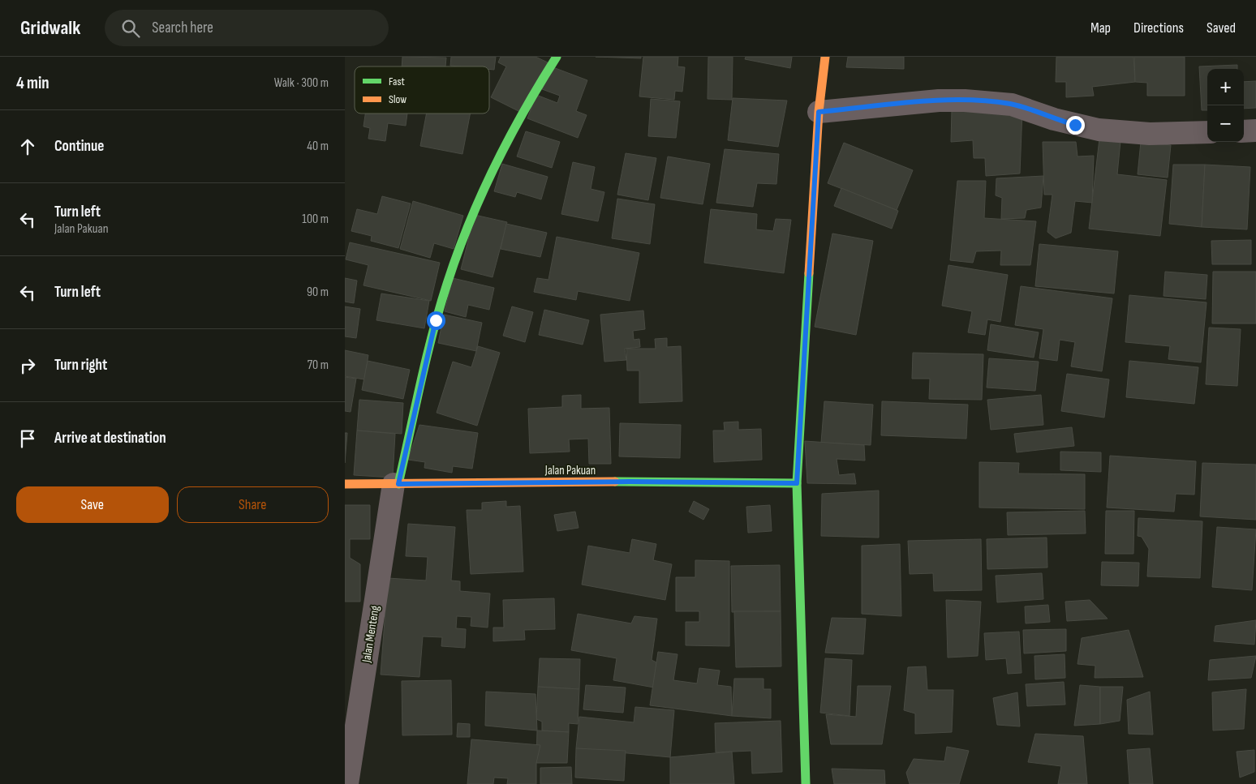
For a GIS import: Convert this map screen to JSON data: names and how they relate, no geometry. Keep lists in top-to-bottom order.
{
  "streets": {
    "street": ["Jalan Pakuan", "Jalan Menteng"]
  },
  "crossings": [
    ["Jalan Pakuan", "Jalan Menteng"]
  ],
  "legend": ["Fast", "Slow"],
  "page": {
    "header": "Gridwalk",
    "search": "Search here",
    "nav": ["Map", "Directions", "Saved"],
    "heading": ["4 min", "Walk · 300 m"],
    "map_buttons": ["+", "−"],
    "list": [
      ["Continue", "40 m"],
      ["Turn left", "Jalan Pakuan", "100 m"],
      ["Turn left", "90 m"],
      ["Turn right", "70 m"],
      "Arrive at destination"
    ],
    "buttons": ["Save", "Share"]
  }
}
